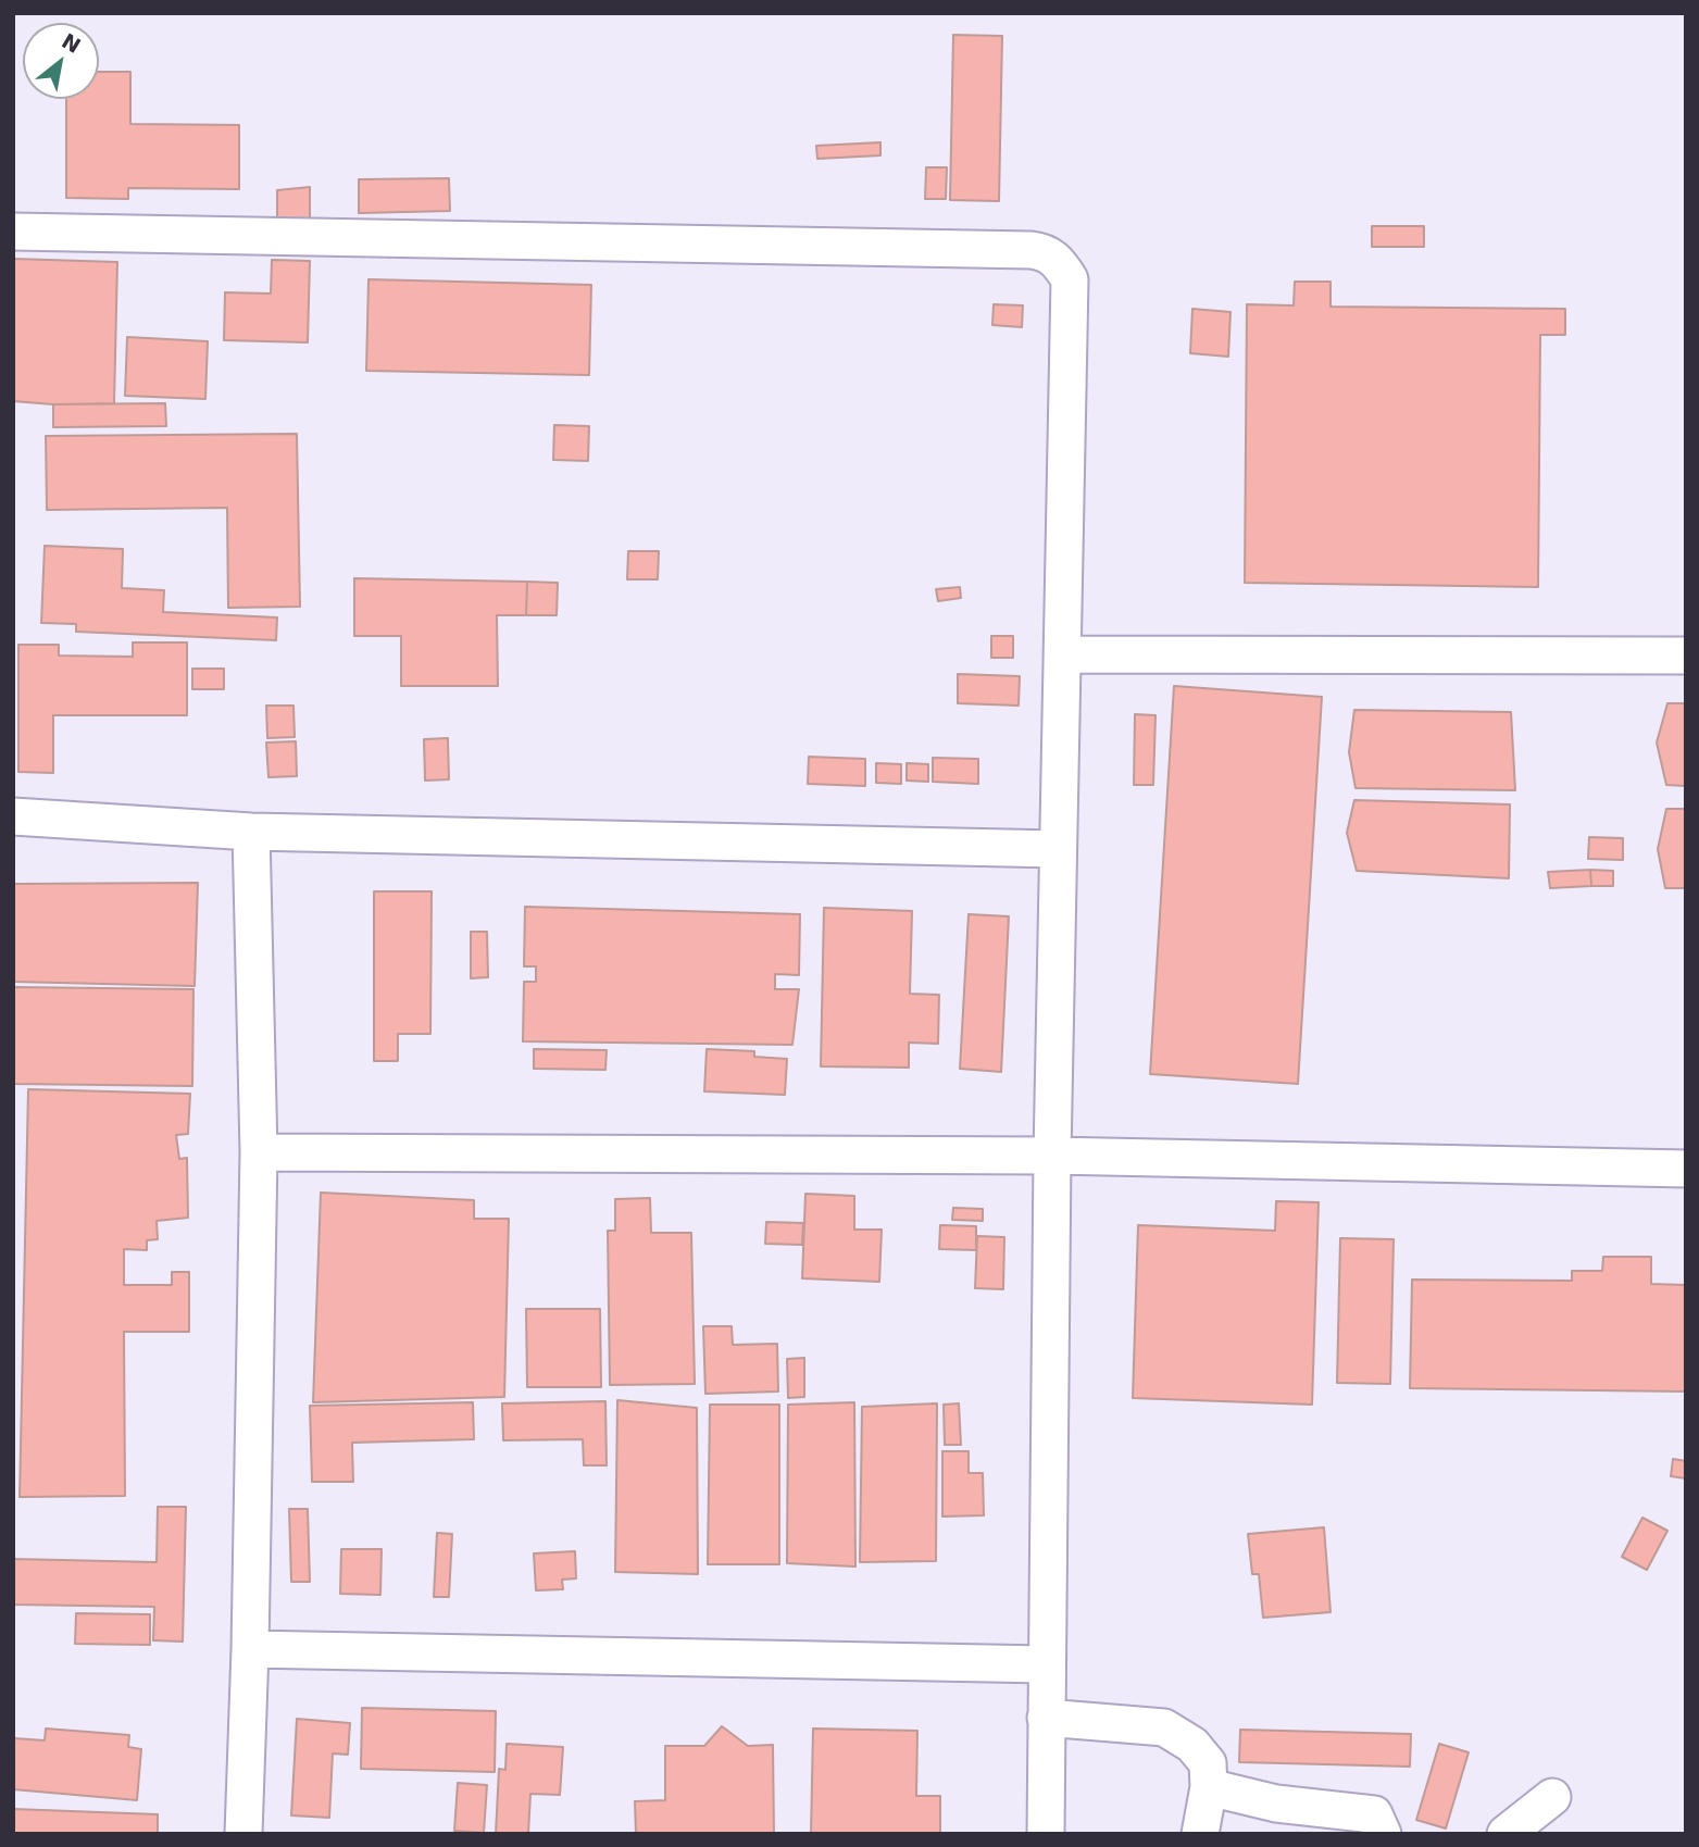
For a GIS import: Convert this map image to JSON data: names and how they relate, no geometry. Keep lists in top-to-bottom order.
{
  "north": "top right"
}
